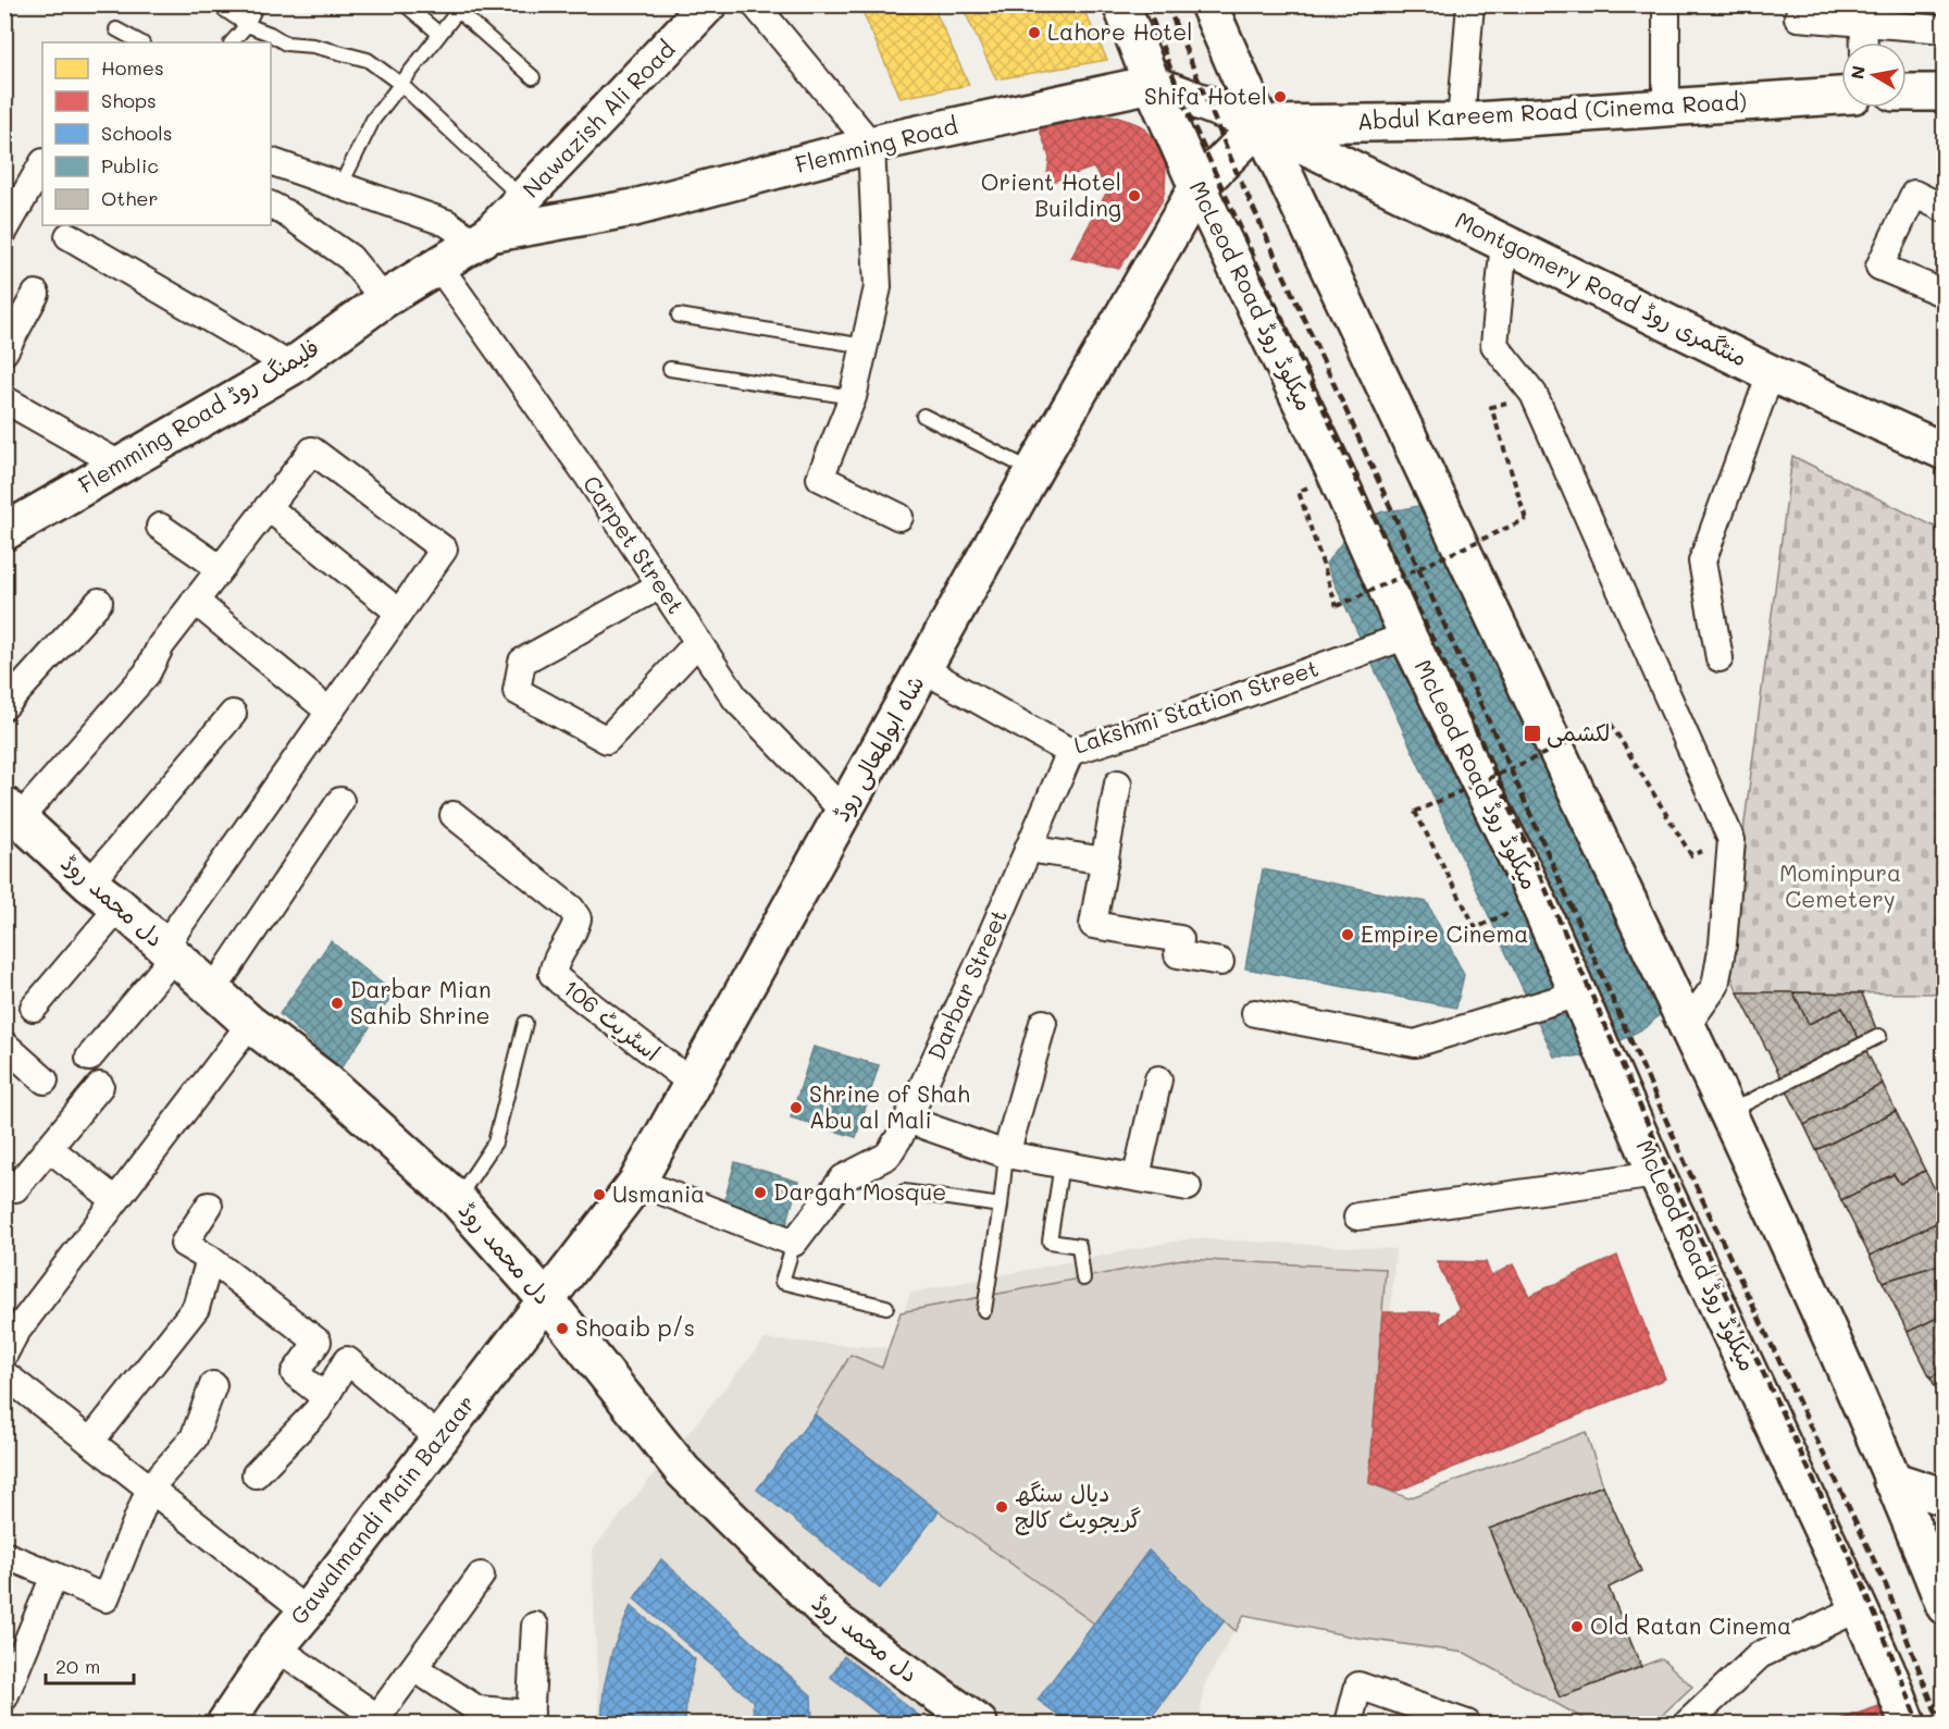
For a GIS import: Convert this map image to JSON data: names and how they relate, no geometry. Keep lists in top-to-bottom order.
{
  "streets": {
    "street": [
      "Abdul Kareem Road (Cinema Road)",
      "Nawazish Ali Road",
      "Flemming Road",
      "Montgomery Road منٹگمری روڈ",
      "McLeod Road میکلوڈ روڈ",
      "Flemming Road فلیمنگ روڈ",
      "Carpet Street",
      "Lakshmi Station Street",
      "شاہ ابوالمعالی روڈ",
      "دل محمد روڈ",
      "Darbar Street",
      "اسٹریٹ 106",
      "Gawalmandi Main Bazaar"
    ]
  },
  "crossings": [
    ["Abdul Kareem Road (Cinema Road)", "Montgomery Road منٹگمری روڈ"],
    ["Nawazish Ali Road", "Flemming Road"],
    ["Nawazish Ali Road", "Flemming Road فلیمنگ روڈ"],
    ["Flemming Road", "McLeod Road میکلوڈ روڈ"],
    ["Flemming Road", "Flemming Road فلیمنگ روڈ"],
    ["McLeod Road میکلوڈ روڈ", "Lakshmi Station Street"],
    ["McLeod Road میکلوڈ روڈ", "شاہ ابوالمعالی روڈ"],
    ["Flemming Road فلیمنگ روڈ", "Carpet Street"],
    ["Carpet Street", "شاہ ابوالمعالی روڈ"],
    ["Lakshmi Station Street", "شاہ ابوالمعالی روڈ"],
    ["Lakshmi Station Street", "Darbar Street"],
    ["شاہ ابوالمعالی روڈ", "دل محمد روڈ"],
    ["شاہ ابوالمعالی روڈ", "اسٹریٹ 106"],
    ["شاہ ابوالمعالی روڈ", "Gawalmandi Main Bazaar"],
    ["دل محمد روڈ", "Gawalmandi Main Bazaar"]
  ],
  "parks": ["Mominpura Cemetery"],
  "places": {
    "other": [
      "Lahore Hotel",
      "Shifa Hotel",
      "Orient Hotel Building",
      "Empire Cinema",
      "Darbar Mian Sahib Shrine",
      "Shrine of Shah Abu al Mali",
      "Dargah Mosque",
      "Usmania",
      "Shoaib p/s",
      "دیال سنگھ گریجویٹ کالج",
      "Old Ratan Cinema"
    ],
    "transit": ["لکشمی"]
  },
  "legend": [
    "Homes",
    "Shops",
    "Schools",
    "Public",
    "Other"
  ],
  "scale_bar": "20 m",
  "north": "left"
}
